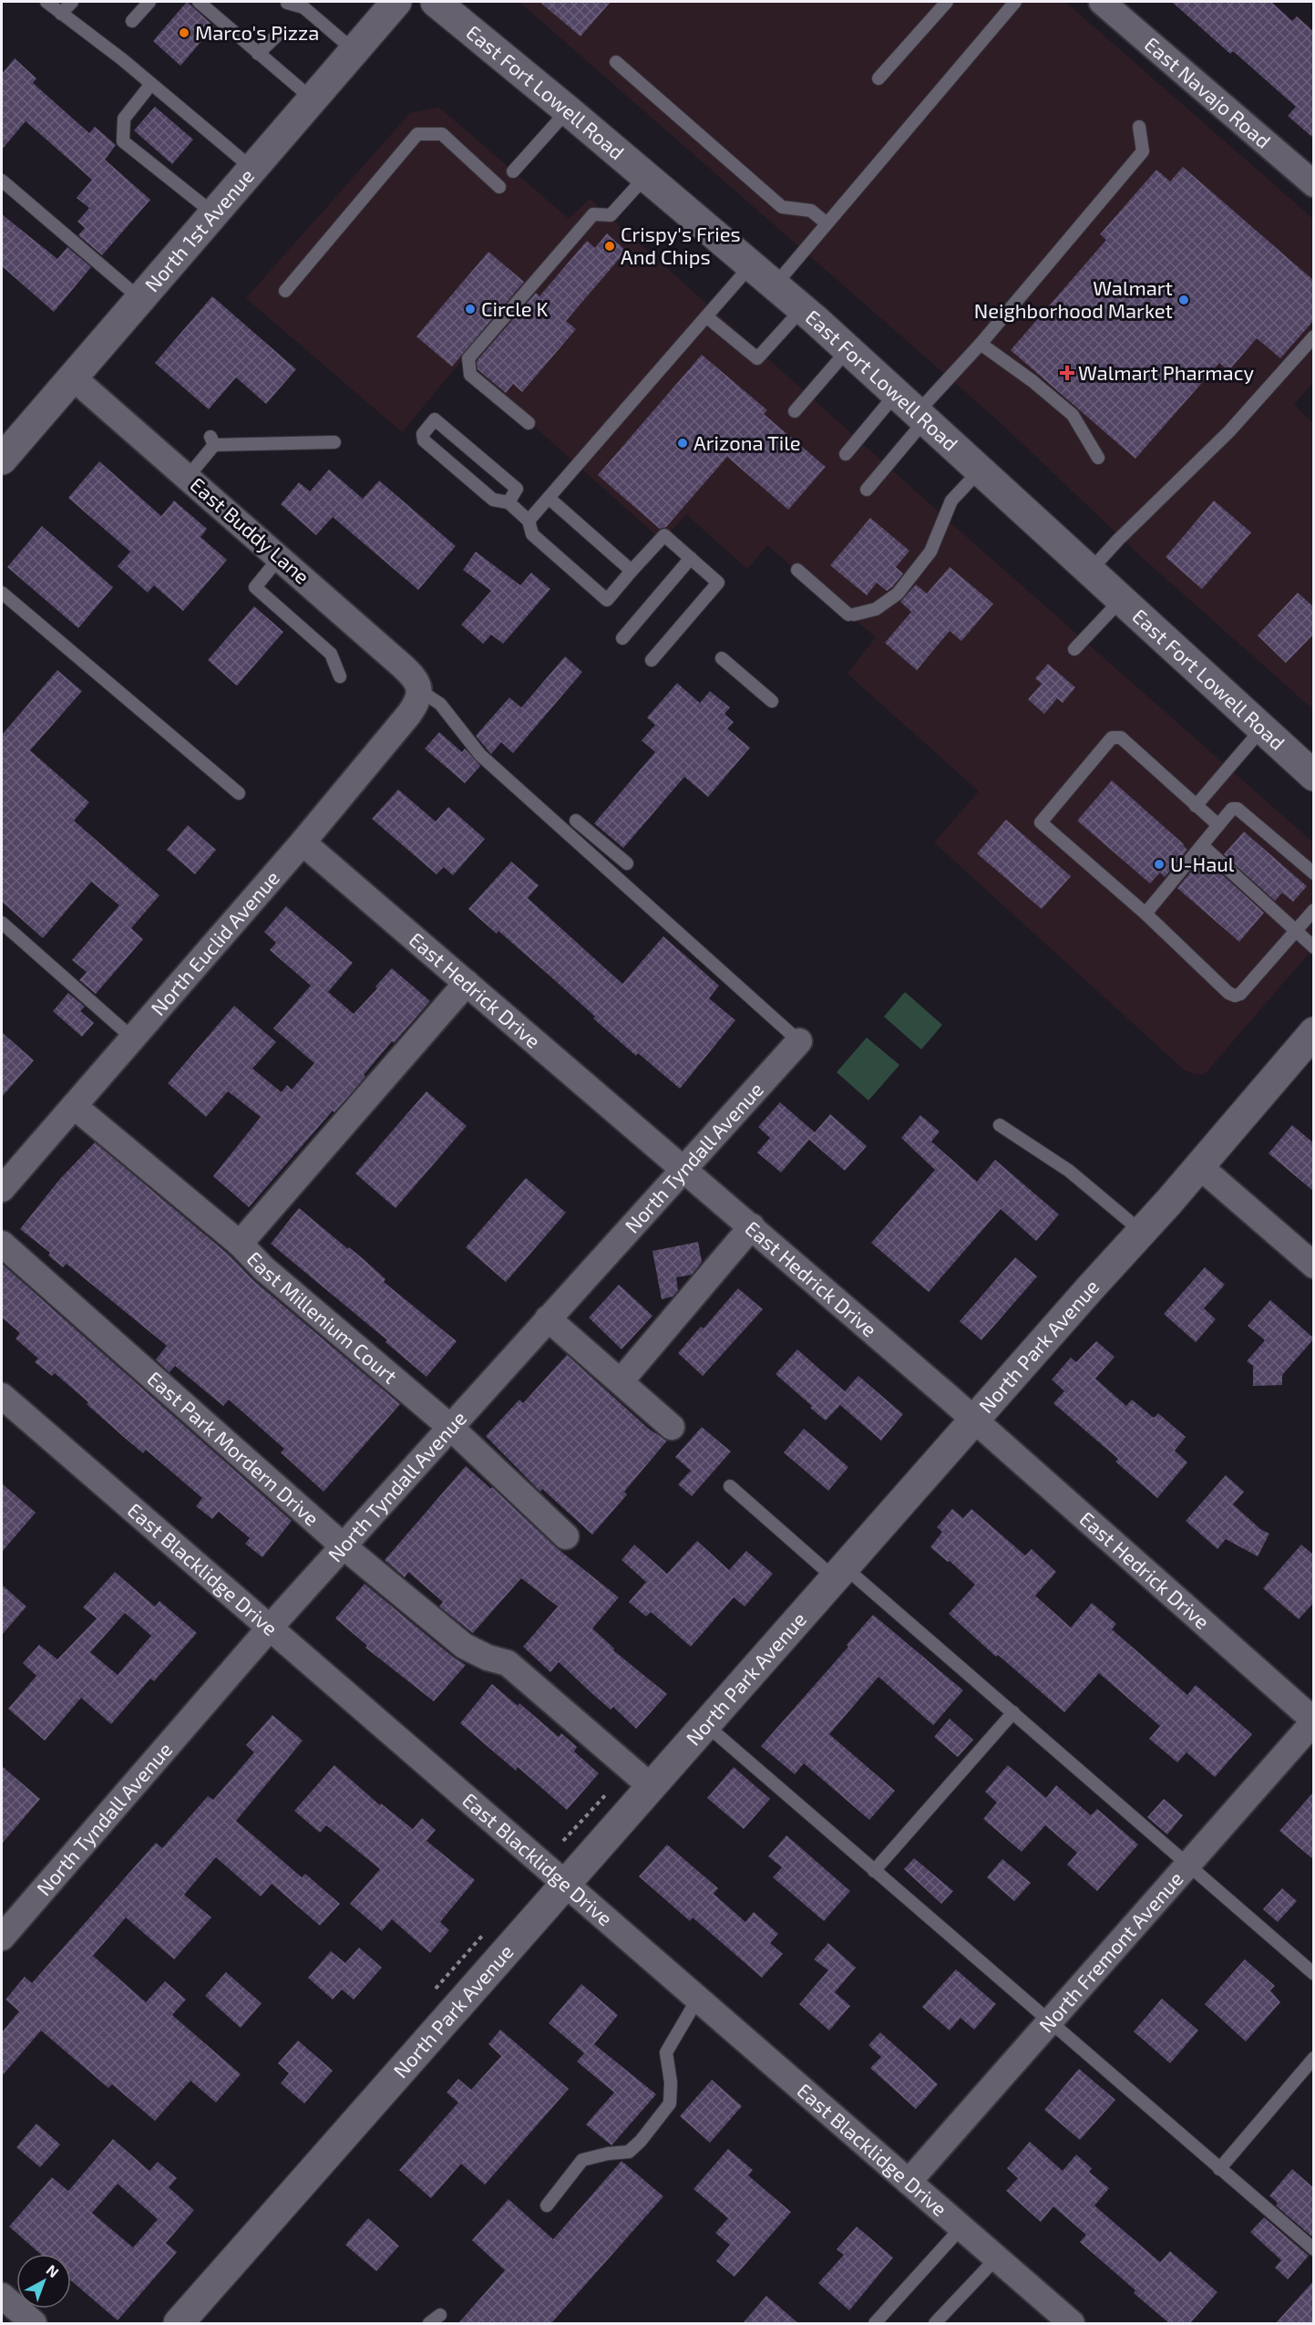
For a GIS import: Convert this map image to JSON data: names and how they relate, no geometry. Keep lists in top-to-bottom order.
{
  "streets": {
    "main road": ["East Fort Lowell Road", "North 1st Avenue", "North Park Avenue"],
    "street": [
      "East Navajo Road",
      "East Buddy Lane",
      "North Euclid Avenue",
      "East Hedrick Drive",
      "North Tyndall Avenue",
      "East Millenium Court",
      "East Park Mordern Drive",
      "East Blacklidge Drive",
      "North Fremont Avenue"
    ]
  },
  "crossings": [
    ["North 1st Avenue", "East Buddy Lane"],
    ["East Buddy Lane", "North Euclid Avenue"],
    ["North Euclid Avenue", "East Hedrick Drive"],
    ["North Euclid Avenue", "East Millenium Court"],
    ["East Hedrick Drive", "North Tyndall Avenue"],
    ["East Hedrick Drive", "North Park Avenue"],
    ["East Hedrick Drive", "North Fremont Avenue"],
    ["North Tyndall Avenue", "East Millenium Court"],
    ["North Tyndall Avenue", "East Park Mordern Drive"],
    ["North Tyndall Avenue", "East Blacklidge Drive"],
    ["North Park Avenue", "East Park Mordern Drive"],
    ["North Park Avenue", "East Blacklidge Drive"],
    ["East Blacklidge Drive", "North Fremont Avenue"]
  ],
  "places": {
    "other": [
      "Marco's Pizza",
      "Crispy's Fries And Chips",
      "Walmart Neighborhood Market",
      "Circle K",
      "Arizona Tile",
      "U-Haul"
    ],
    "health": ["Walmart Pharmacy"]
  },
  "north": "top right"
}
